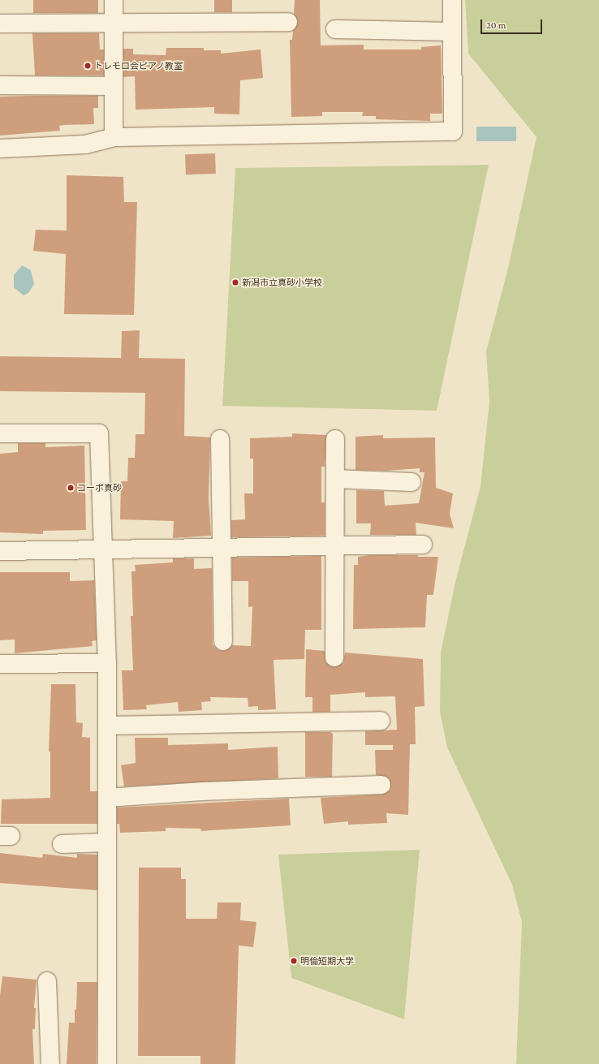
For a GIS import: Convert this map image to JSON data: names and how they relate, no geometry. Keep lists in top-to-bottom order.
{
  "places": [
    "トレモロ会ピアノ教室",
    "新潟市立真砂小学校",
    "コーポ真砂",
    "明倫短期大学"
  ],
  "scale_bar": "20 m"
}
